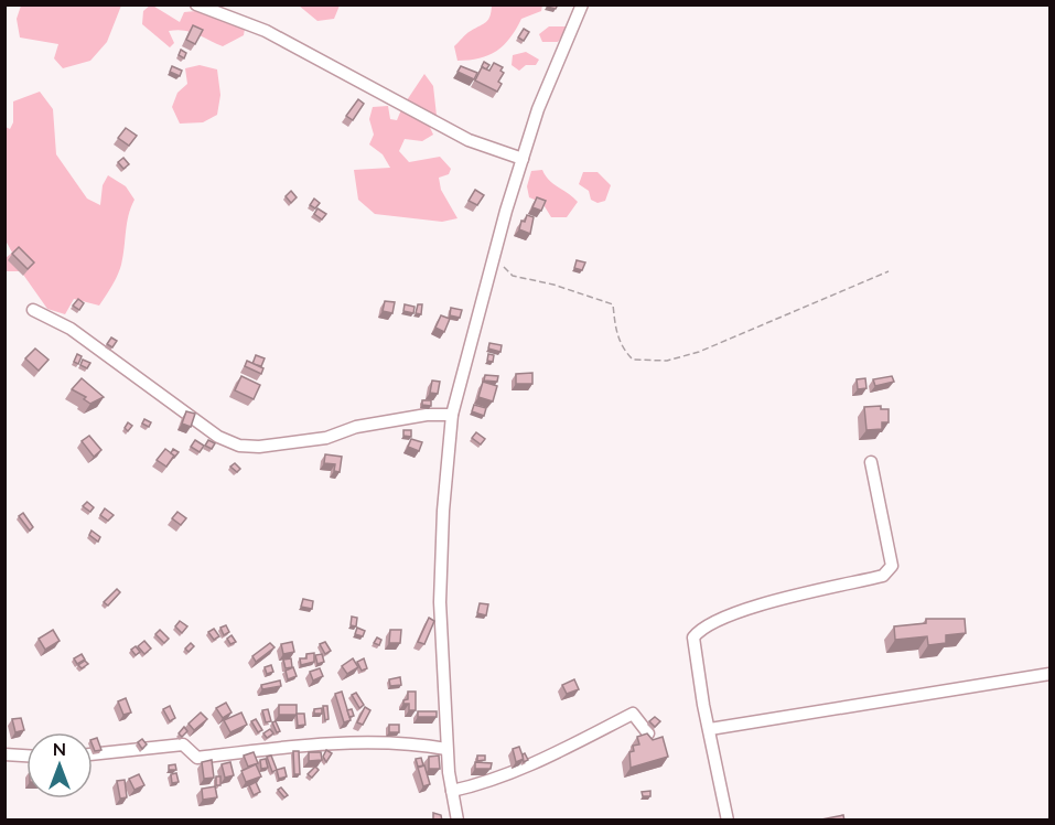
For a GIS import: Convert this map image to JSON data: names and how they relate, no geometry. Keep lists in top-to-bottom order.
{
  "north": "top"
}
